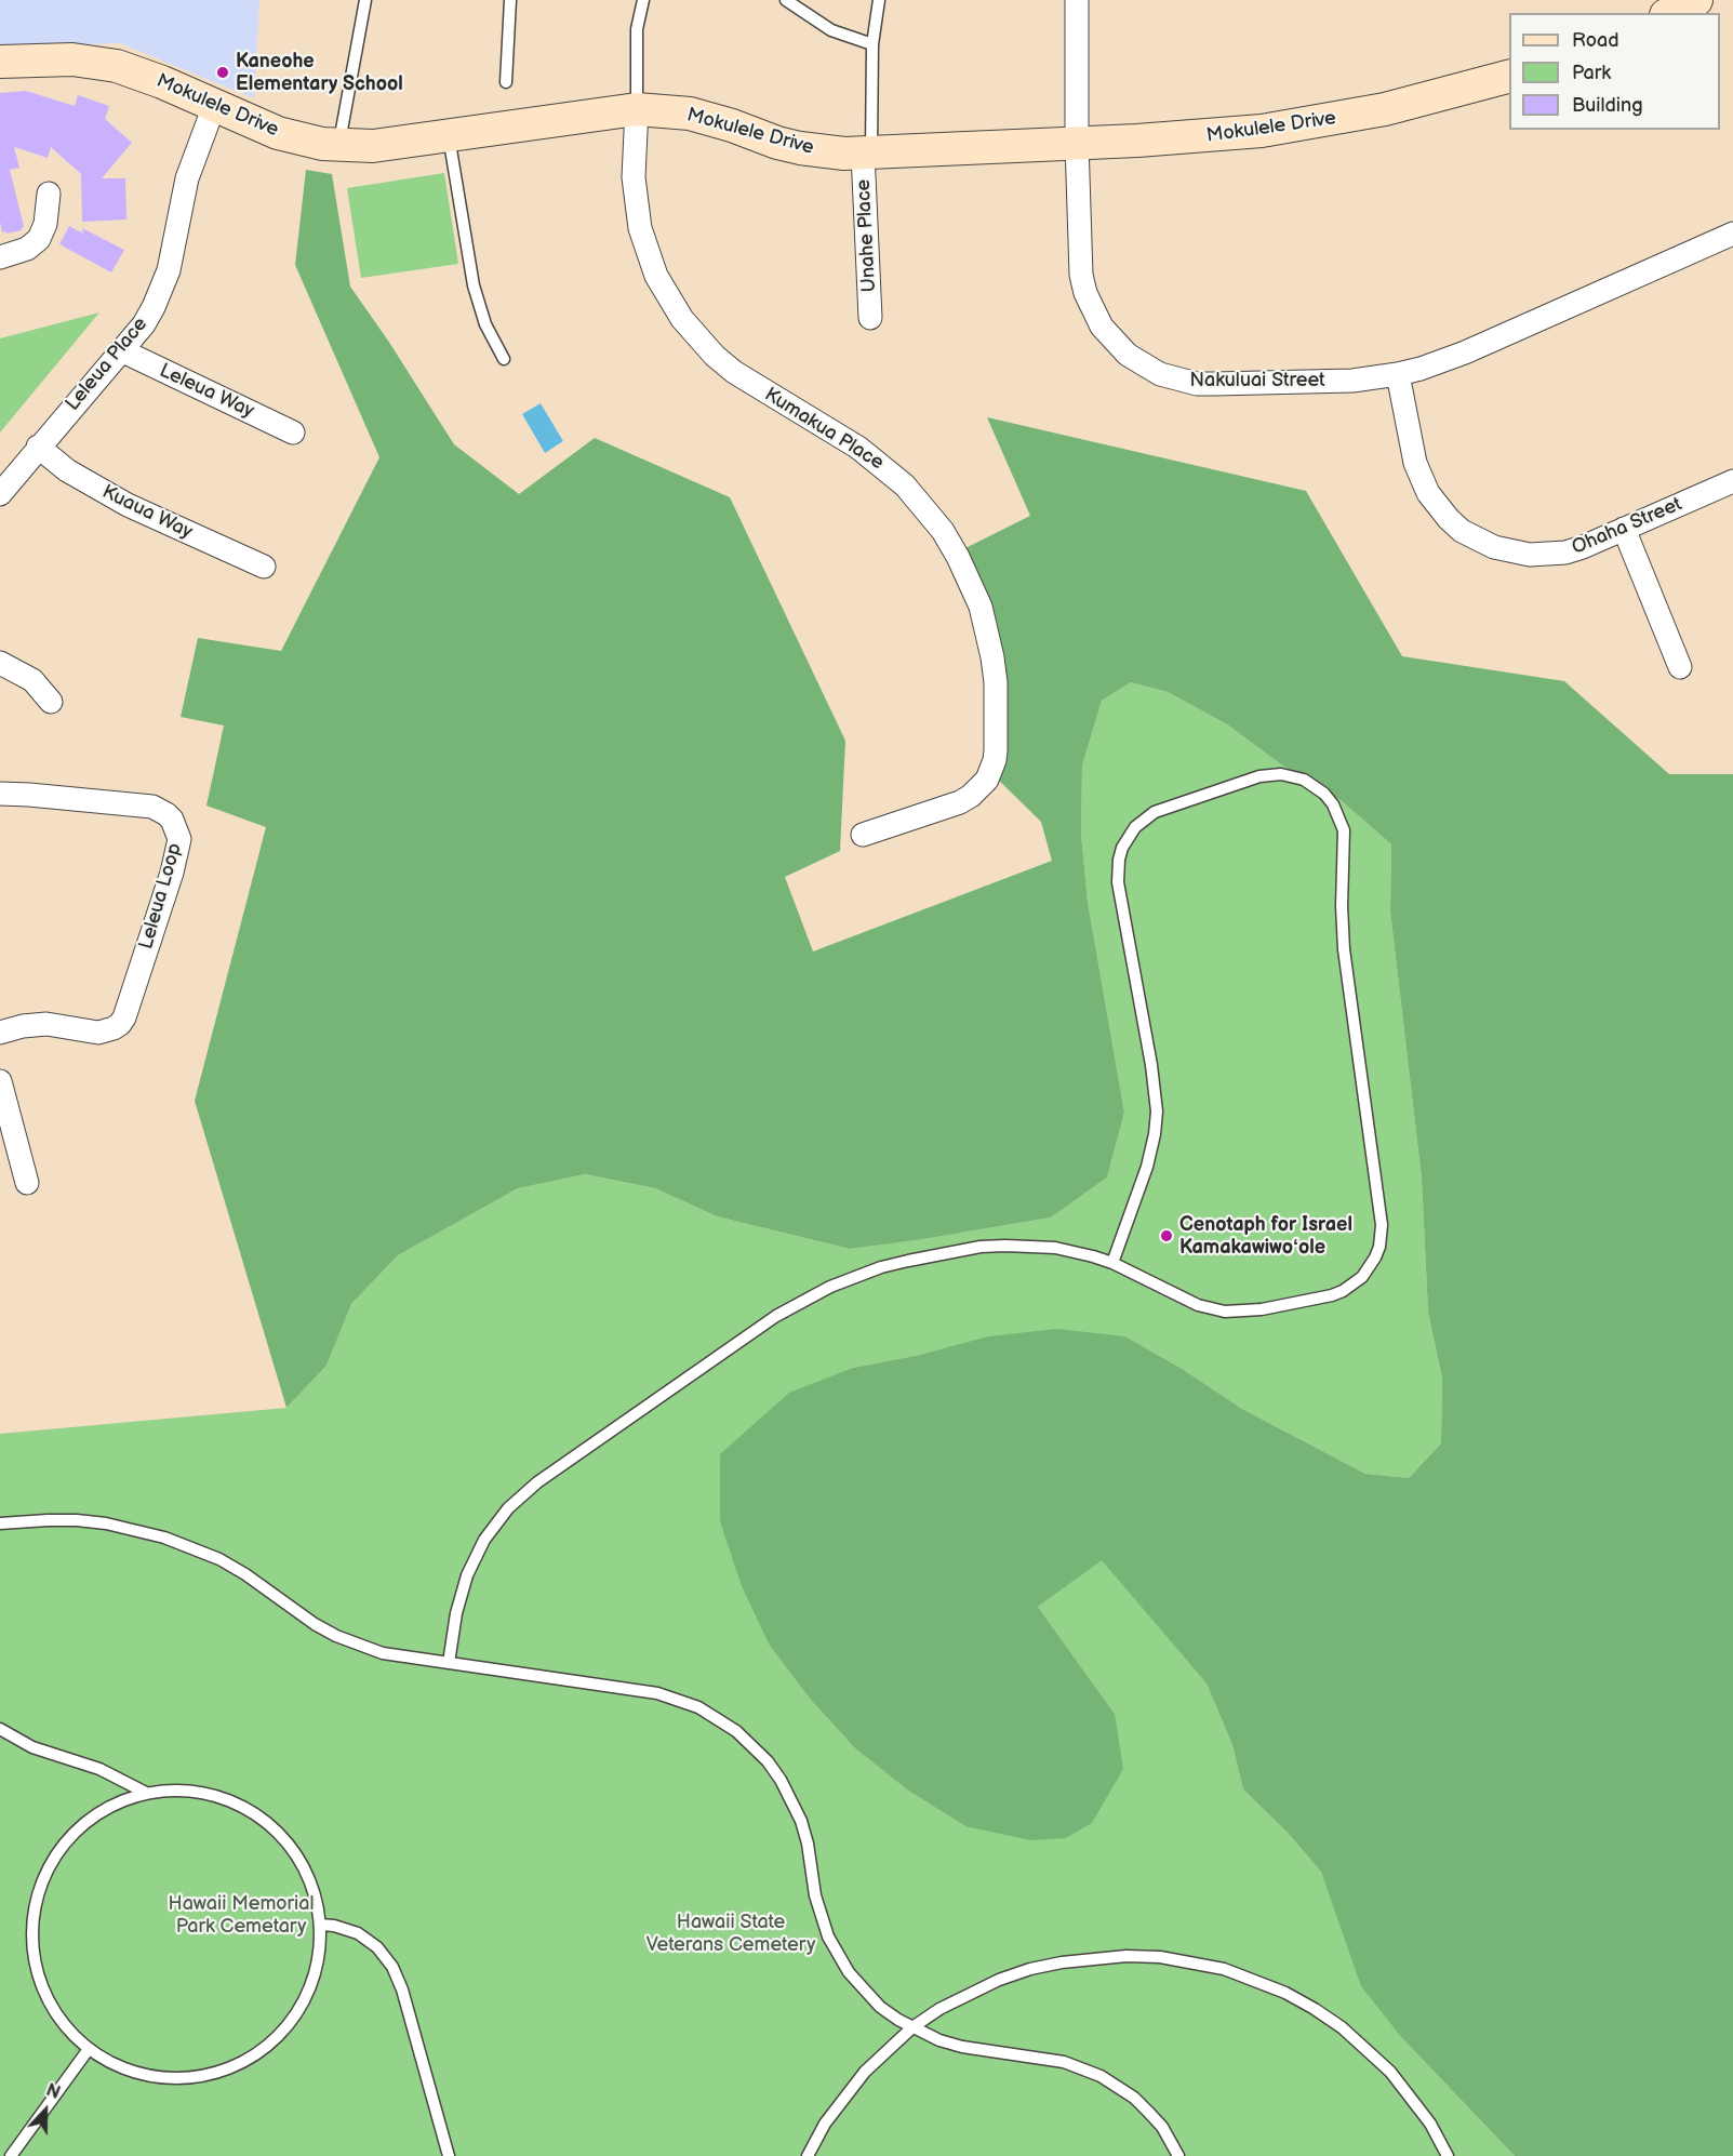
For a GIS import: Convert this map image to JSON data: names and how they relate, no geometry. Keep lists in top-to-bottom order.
{
  "streets": {
    "street": [
      "Mokulele Drive",
      "Unahe Place",
      "Leleua Place",
      "Nakuluai Street",
      "Leleua Way",
      "Kumakua Place",
      "Kuaua Way",
      "Ohaha Street",
      "Leleua Loop"
    ]
  },
  "crossings": [
    ["Mokulele Drive", "Unahe Place"],
    ["Mokulele Drive", "Leleua Place"],
    ["Mokulele Drive", "Nakuluai Street"],
    ["Mokulele Drive", "Kumakua Place"],
    ["Leleua Place", "Leleua Way"],
    ["Leleua Place", "Kuaua Way"],
    ["Nakuluai Street", "Ohaha Street"]
  ],
  "parks": ["Hawaii Memorial Park Cemetary", "Hawaii State Veterans Cemetery"],
  "places": ["Kaneohe Elementary School", "Cenotaph for Israel Kamakawiwoʻole"],
  "legend": ["Road", "Park", "Building"],
  "north": "top"
}
